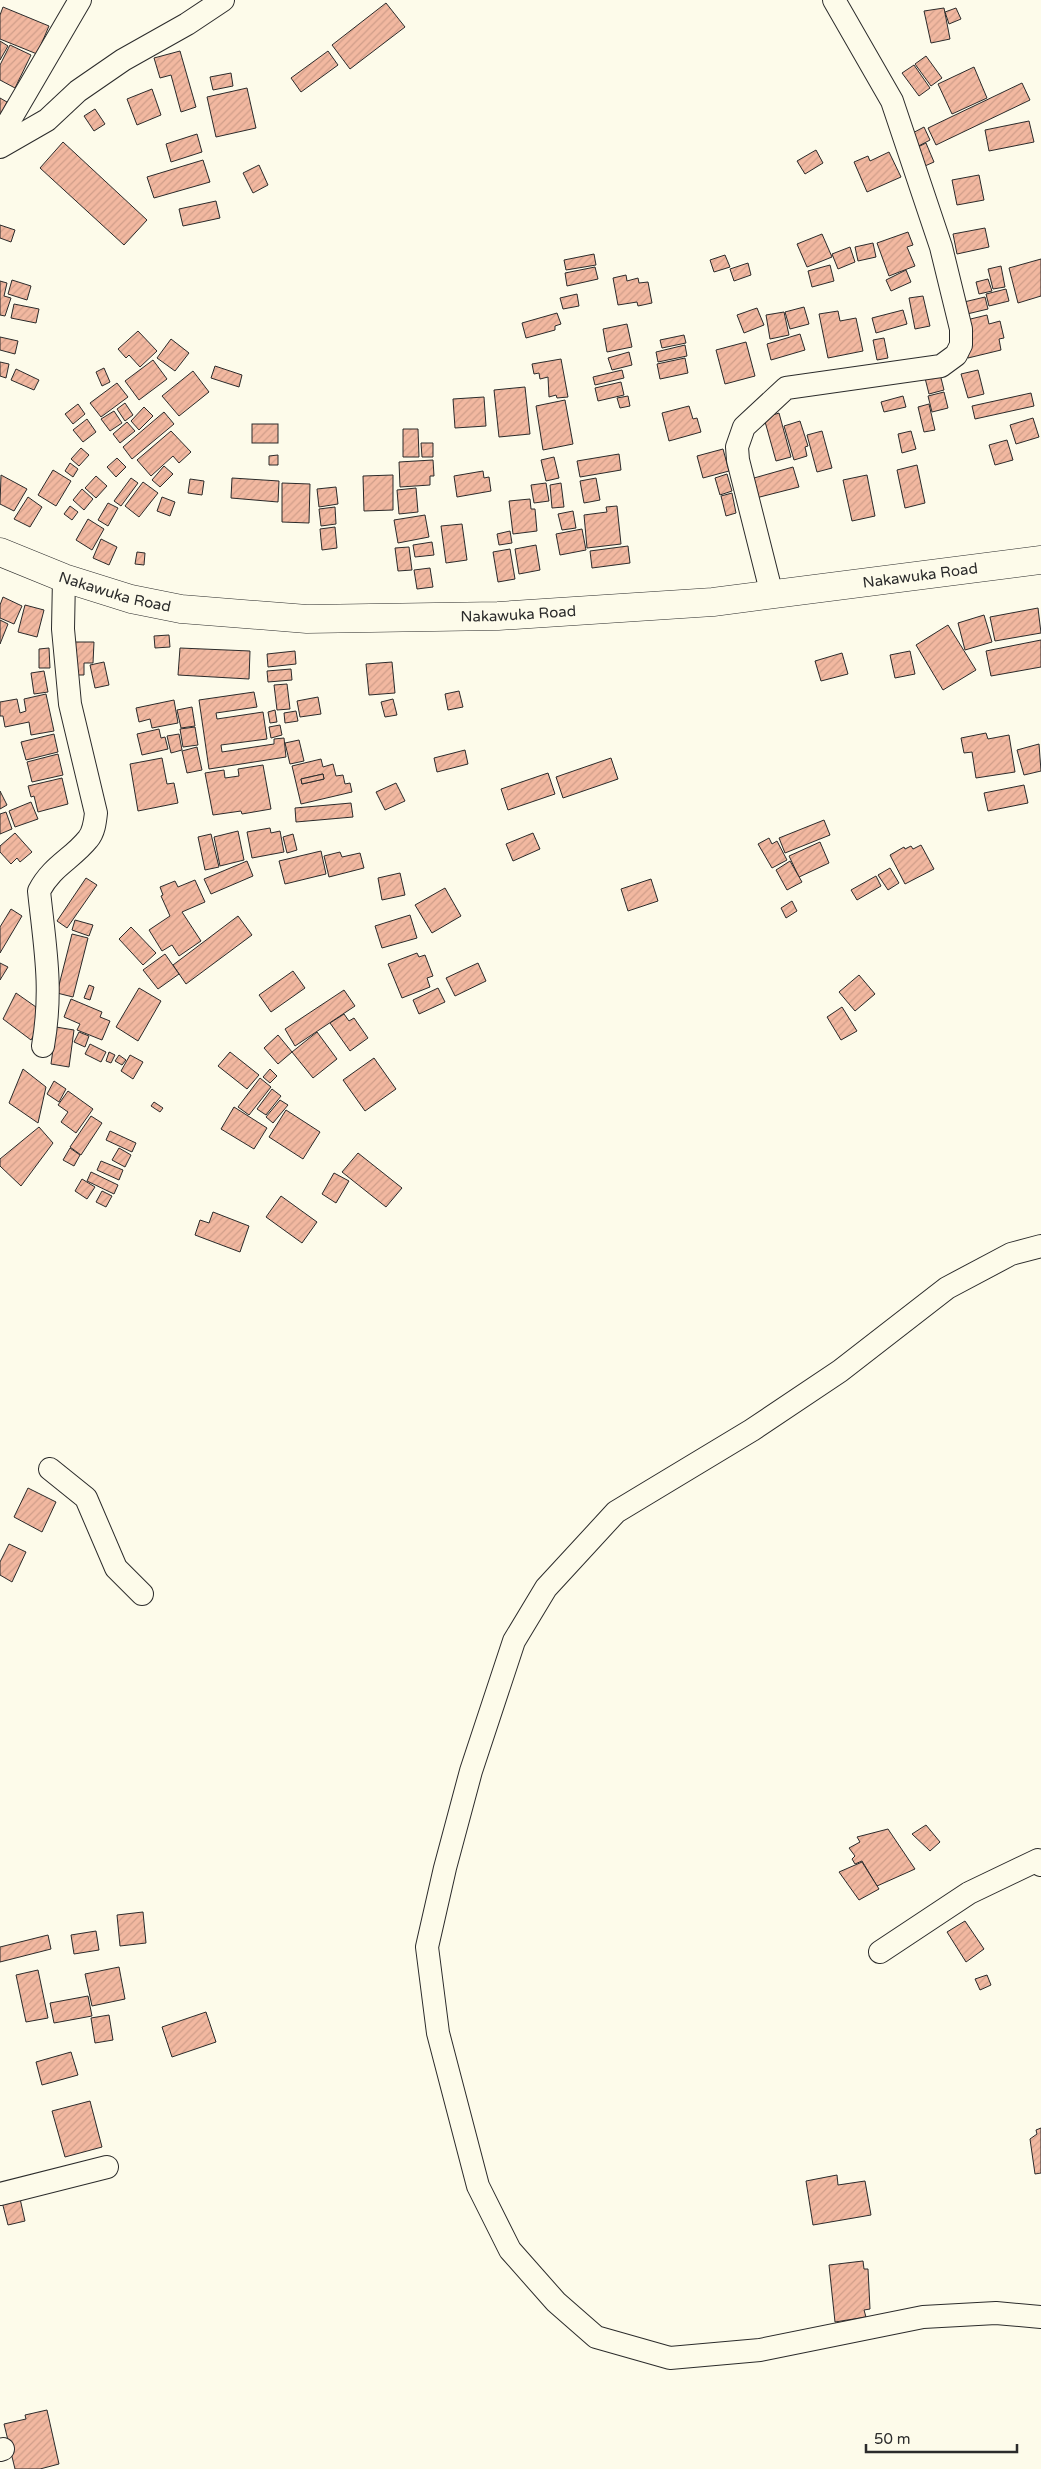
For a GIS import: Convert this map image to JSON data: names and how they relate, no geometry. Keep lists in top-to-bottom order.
{
  "streets": {
    "main road": ["Nakawuka Road"]
  },
  "scale_bar": "50 m"
}
